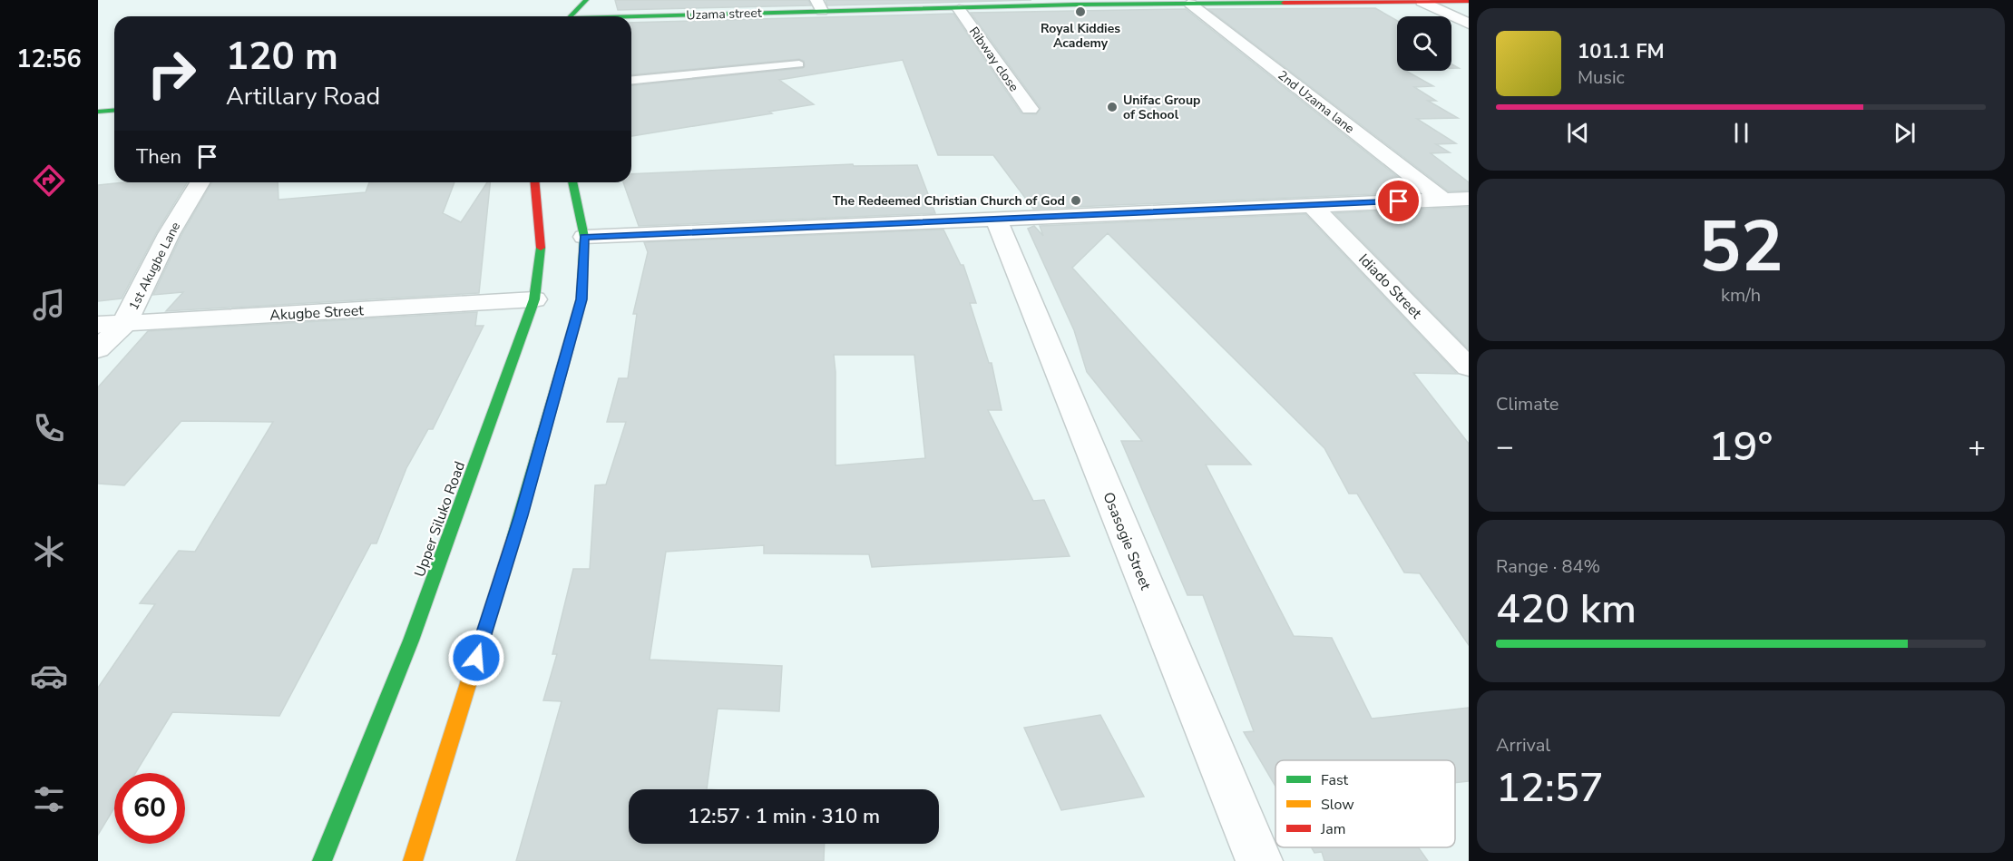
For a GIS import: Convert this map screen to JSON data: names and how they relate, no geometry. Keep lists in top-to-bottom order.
{
  "streets": {
    "main road": ["Uzama street", "Upper Siluko Road"],
    "street": [
      "Ribway close",
      "2nd Uzama lane",
      "1st Akugbe Lane",
      "Idiado Street",
      "Akugbe Street",
      "Osasogie Street"
    ]
  },
  "crossings": [
    ["Uzama street", "Ribway close"],
    ["Uzama street", "2nd Uzama lane"],
    ["1st Akugbe Lane", "Akugbe Street"],
    ["Akugbe Street", "Upper Siluko Road"]
  ],
  "places": ["Royal Kiddies Academy", "Unifac Group of School", "The Redeemed Christian Church of God"],
  "legend": ["Fast", "Slow", "Jam"],
  "page": {
    "tabs": "12:56",
    "turn": ["120 m", "Artillary Road"],
    "song": ["101.1 FM", "Music"],
    "then": "Then",
    "tile": [
      ["52", "km/h"],
      "Climate",
      ["Range · 84%", "420 km"],
      ["Arrival", "12:57"]
    ],
    "heat": ["−", "19°", "+"],
    "limit": "60",
    "trip": "12:57 · 1 min · 310 m"
  }
}
